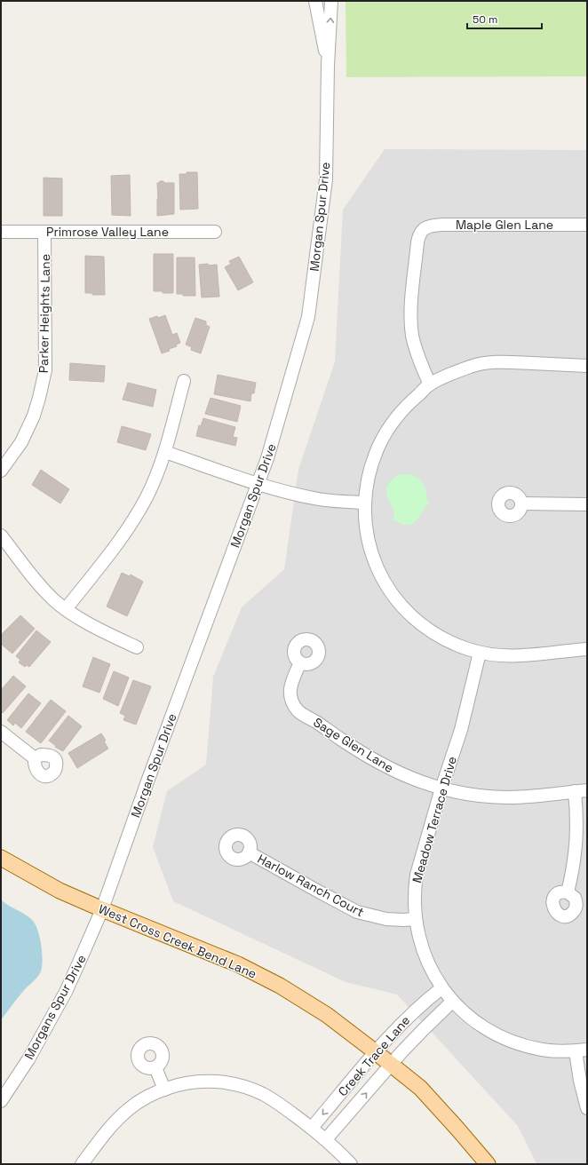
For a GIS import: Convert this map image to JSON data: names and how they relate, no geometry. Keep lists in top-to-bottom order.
{
  "streets": {
    "main road": ["West Cross Creek Bend Lane"],
    "street": [
      "Morgan Spur Drive",
      "Maple Glen Lane",
      "Primrose Valley Lane",
      "Parker Heights Lane",
      "Sage Glen Lane",
      "Meadow Terrace Drive",
      "Harlow Ranch Court",
      "Morgans Spur Drive",
      "Creek Trace Lane"
    ]
  },
  "crossings": [
    ["Morgan Spur Drive", "West Cross Creek Bend Lane"],
    ["Morgan Spur Drive", "Morgans Spur Drive"],
    ["Primrose Valley Lane", "Parker Heights Lane"],
    ["Sage Glen Lane", "Meadow Terrace Drive"],
    ["Meadow Terrace Drive", "Harlow Ranch Court"],
    ["Meadow Terrace Drive", "Creek Trace Lane"],
    ["West Cross Creek Bend Lane", "Morgans Spur Drive"],
    ["West Cross Creek Bend Lane", "Creek Trace Lane"]
  ],
  "scale_bar": "50 m"
}
